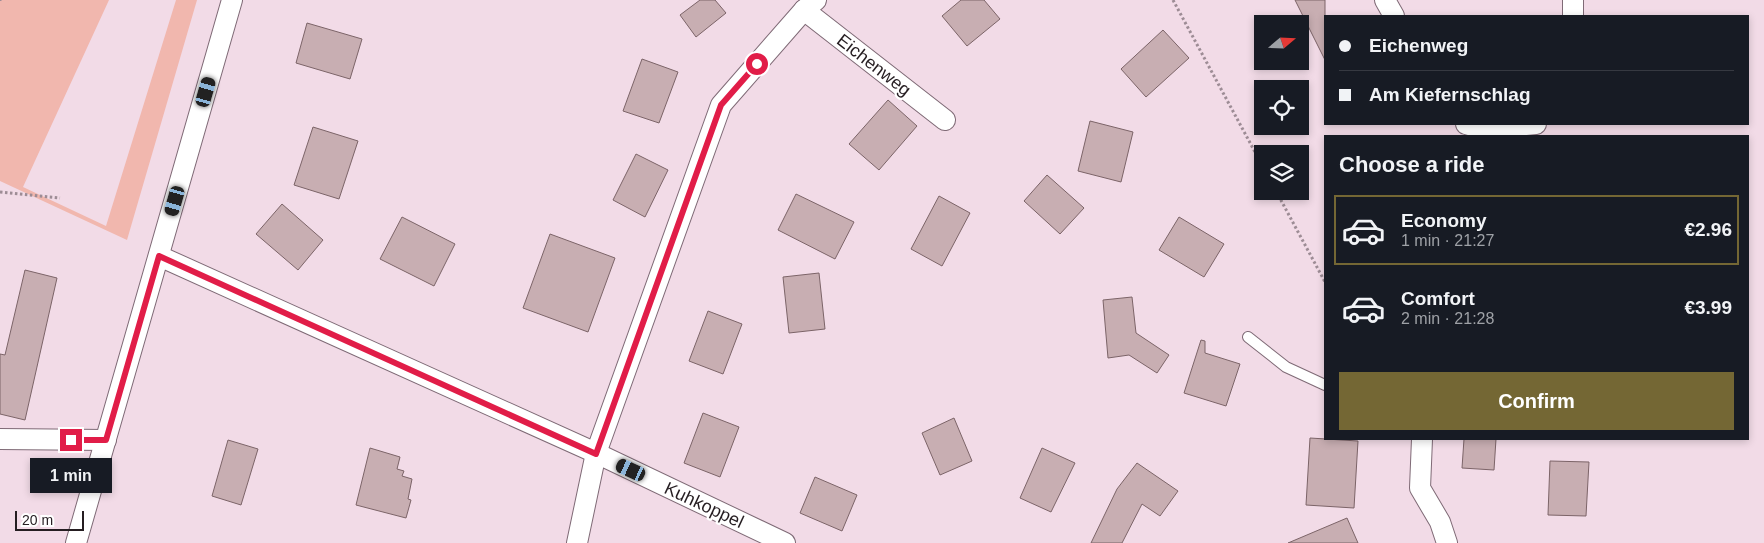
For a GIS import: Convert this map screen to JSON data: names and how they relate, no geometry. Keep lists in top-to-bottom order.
{
  "streets": {
    "street": ["Eichenweg", "Kuhkoppel"]
  },
  "crossings": [
    ["Eichenweg", "Kuhkoppel"]
  ],
  "scale_bar": "20 m",
  "north": "right",
  "page": {
    "banner": ["Eichenweg", "Am Kiefernschlag"],
    "heading": "Choose a ride",
    "list": [
      {
        "name": "Economy",
        "note": "1 min · 21:27",
        "value": "€2.96"
      },
      {
        "name": "Comfort",
        "note": "2 min · 21:28",
        "value": "€3.99"
      }
    ],
    "buttons": "Confirm",
    "bubble": "1 min",
    "scale": "20 m"
  }
}
